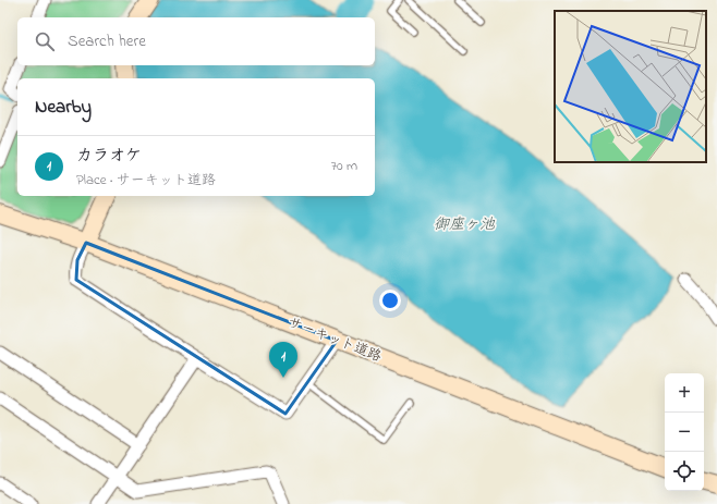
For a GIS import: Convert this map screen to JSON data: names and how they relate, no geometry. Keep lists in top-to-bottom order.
{
  "streets": {
    "street": ["サーキット道路"]
  },
  "water": ["御座ヶ池"],
  "page": {
    "search": "Search here",
    "heading": "Nearby",
    "list": [
      {
        "mark": "1",
        "name": "カラオケ",
        "note": "Place · サーキット道路",
        "value": "70 m"
      }
    ],
    "pins": "1",
    "map_buttons": ["+", "−"]
  }
}
